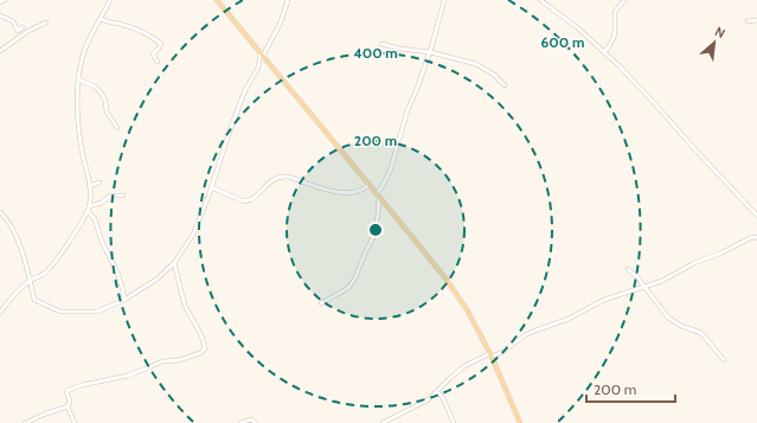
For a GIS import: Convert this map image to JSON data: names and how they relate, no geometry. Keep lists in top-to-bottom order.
{
  "scale_bar": "200 m",
  "north": "top right",
  "rings": ["600 m", "400 m", "200 m"]
}
